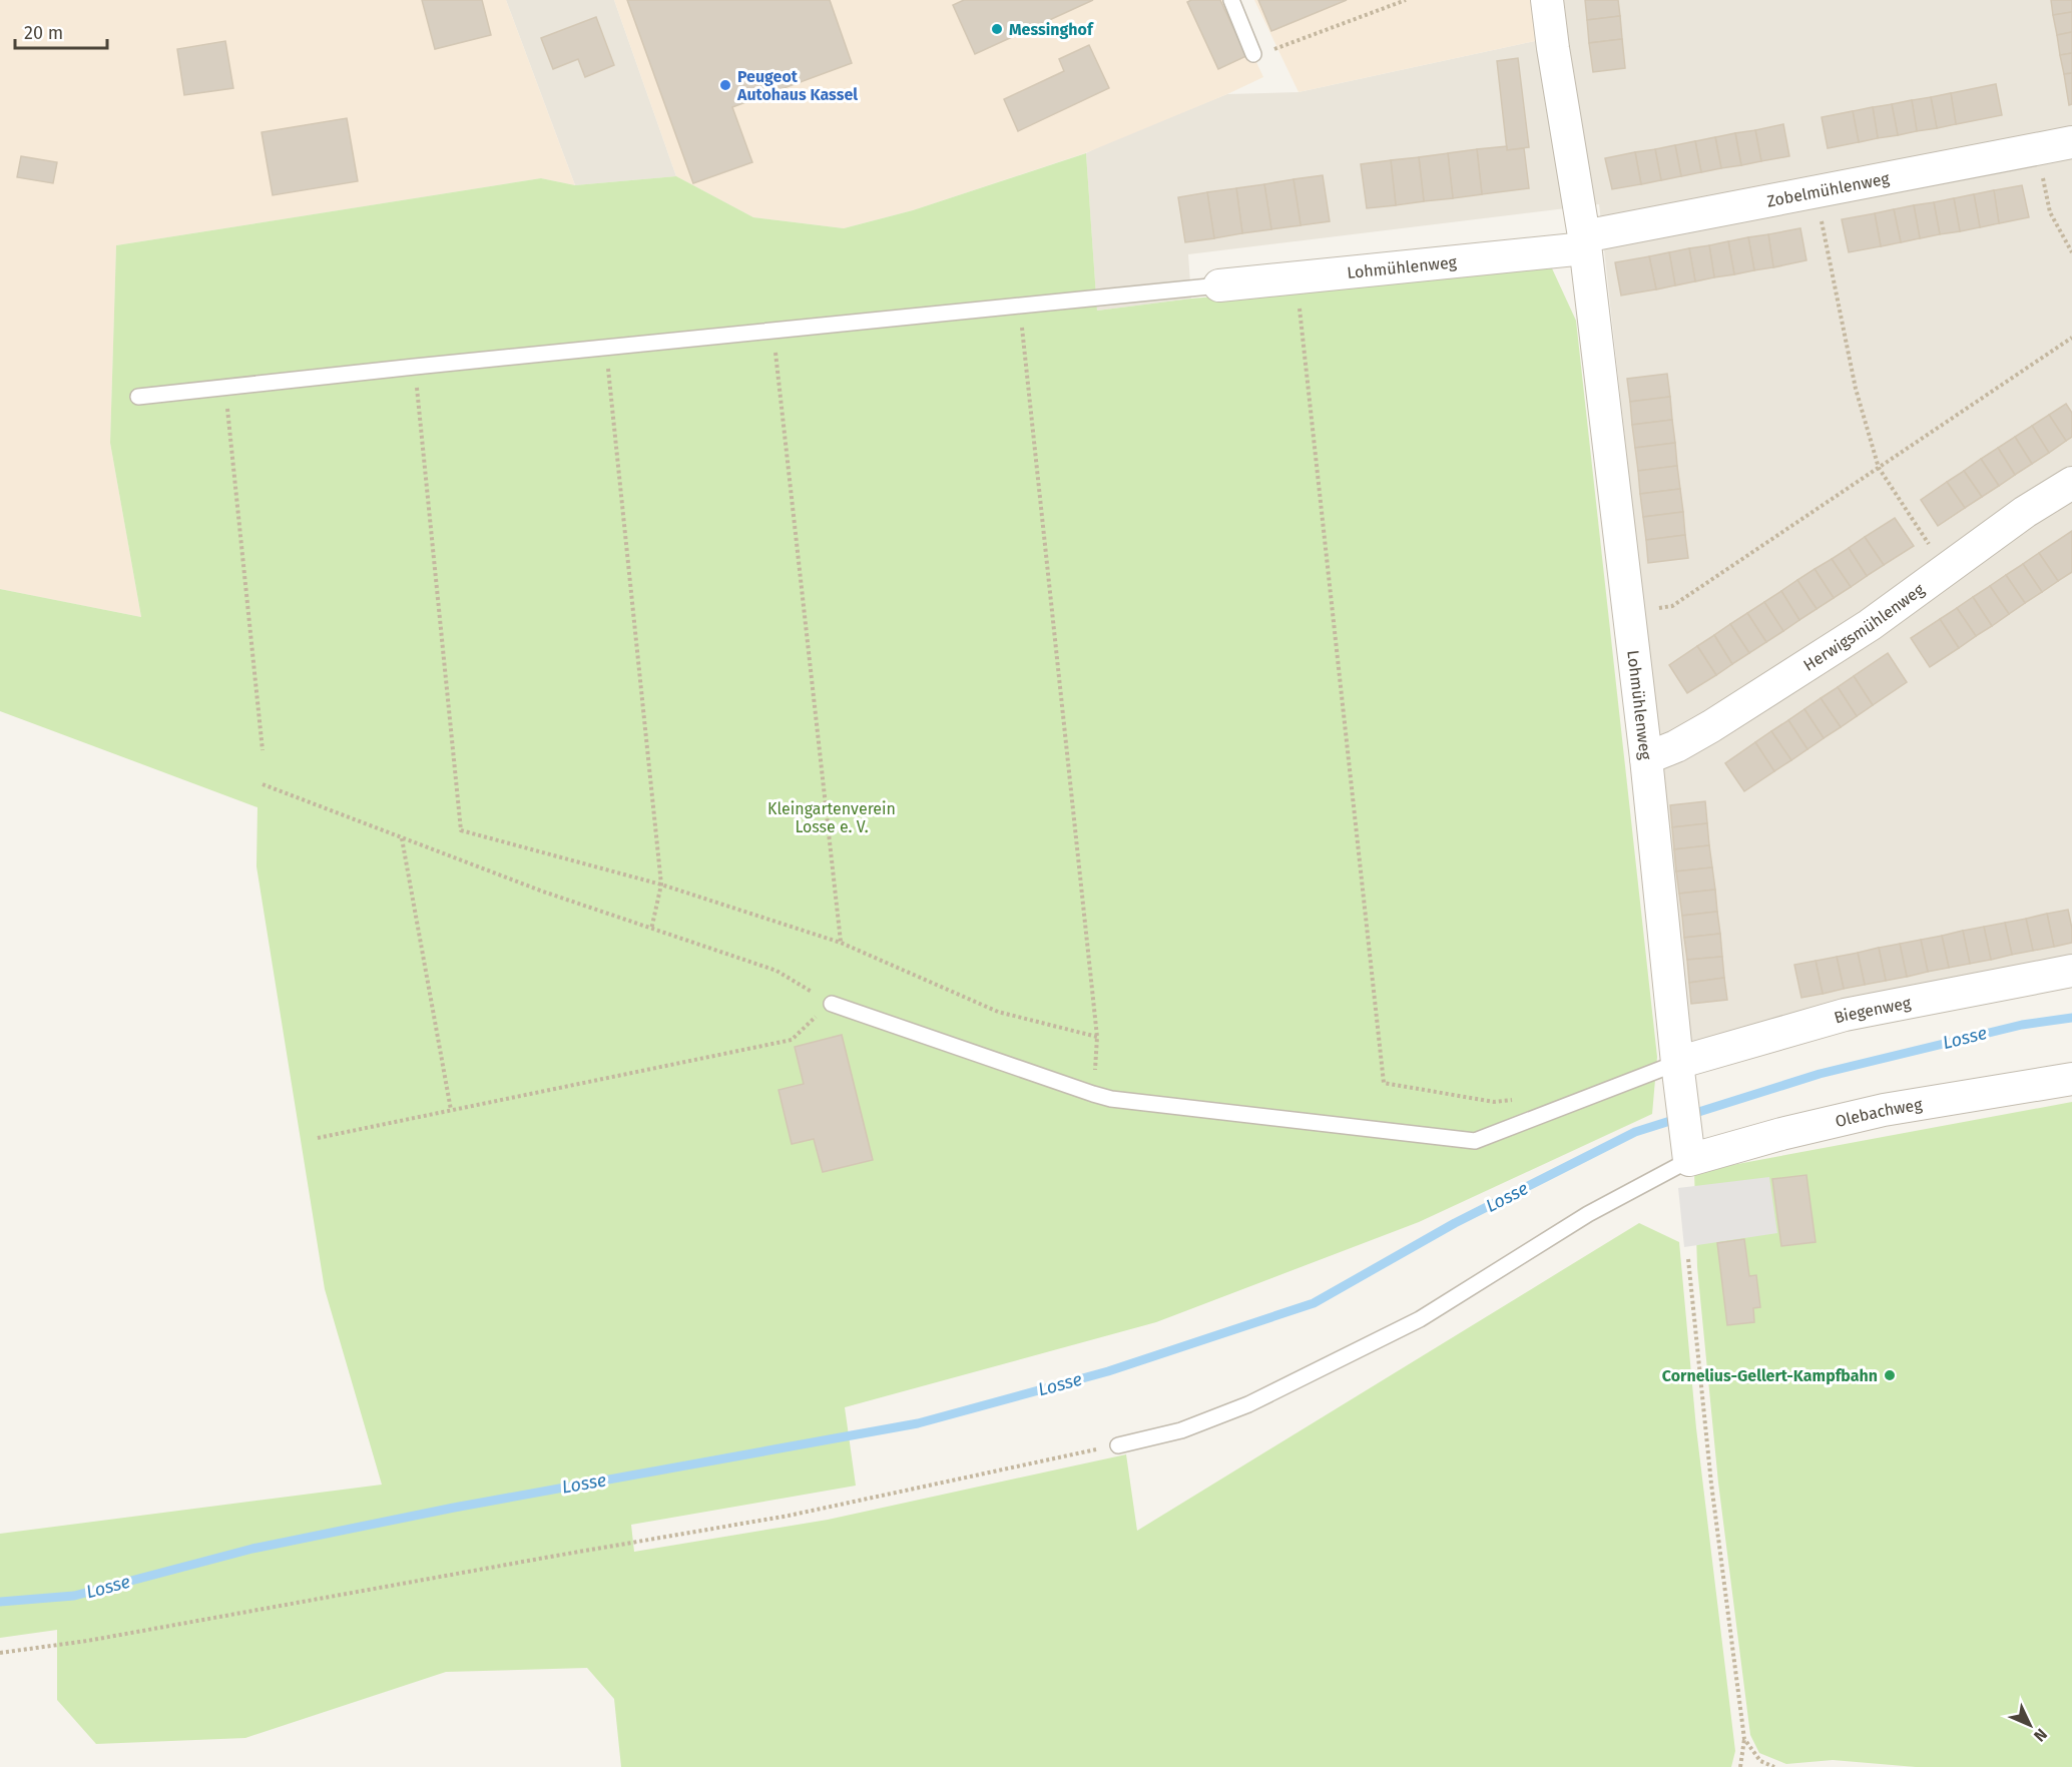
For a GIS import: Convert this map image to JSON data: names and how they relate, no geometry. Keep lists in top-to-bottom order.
{
  "streets": {
    "street": [
      "Zobelmühlenweg",
      "Lohmühlenweg",
      "Herwigsmühlenweg",
      "Biegenweg",
      "Olebachweg"
    ]
  },
  "crossings": [
    ["Zobelmühlenweg", "Lohmühlenweg"],
    ["Lohmühlenweg", "Herwigsmühlenweg"],
    ["Lohmühlenweg", "Biegenweg"],
    ["Lohmühlenweg", "Olebachweg"]
  ],
  "water": ["Losse"],
  "parks": ["Kleingartenverein Losse e. V."],
  "places": ["Messinghof", "Peugeot Autohaus Kassel", "Cornelius-Gellert-Kampfbahn"],
  "scale_bar": "20 m",
  "north": "bottom right"
}
